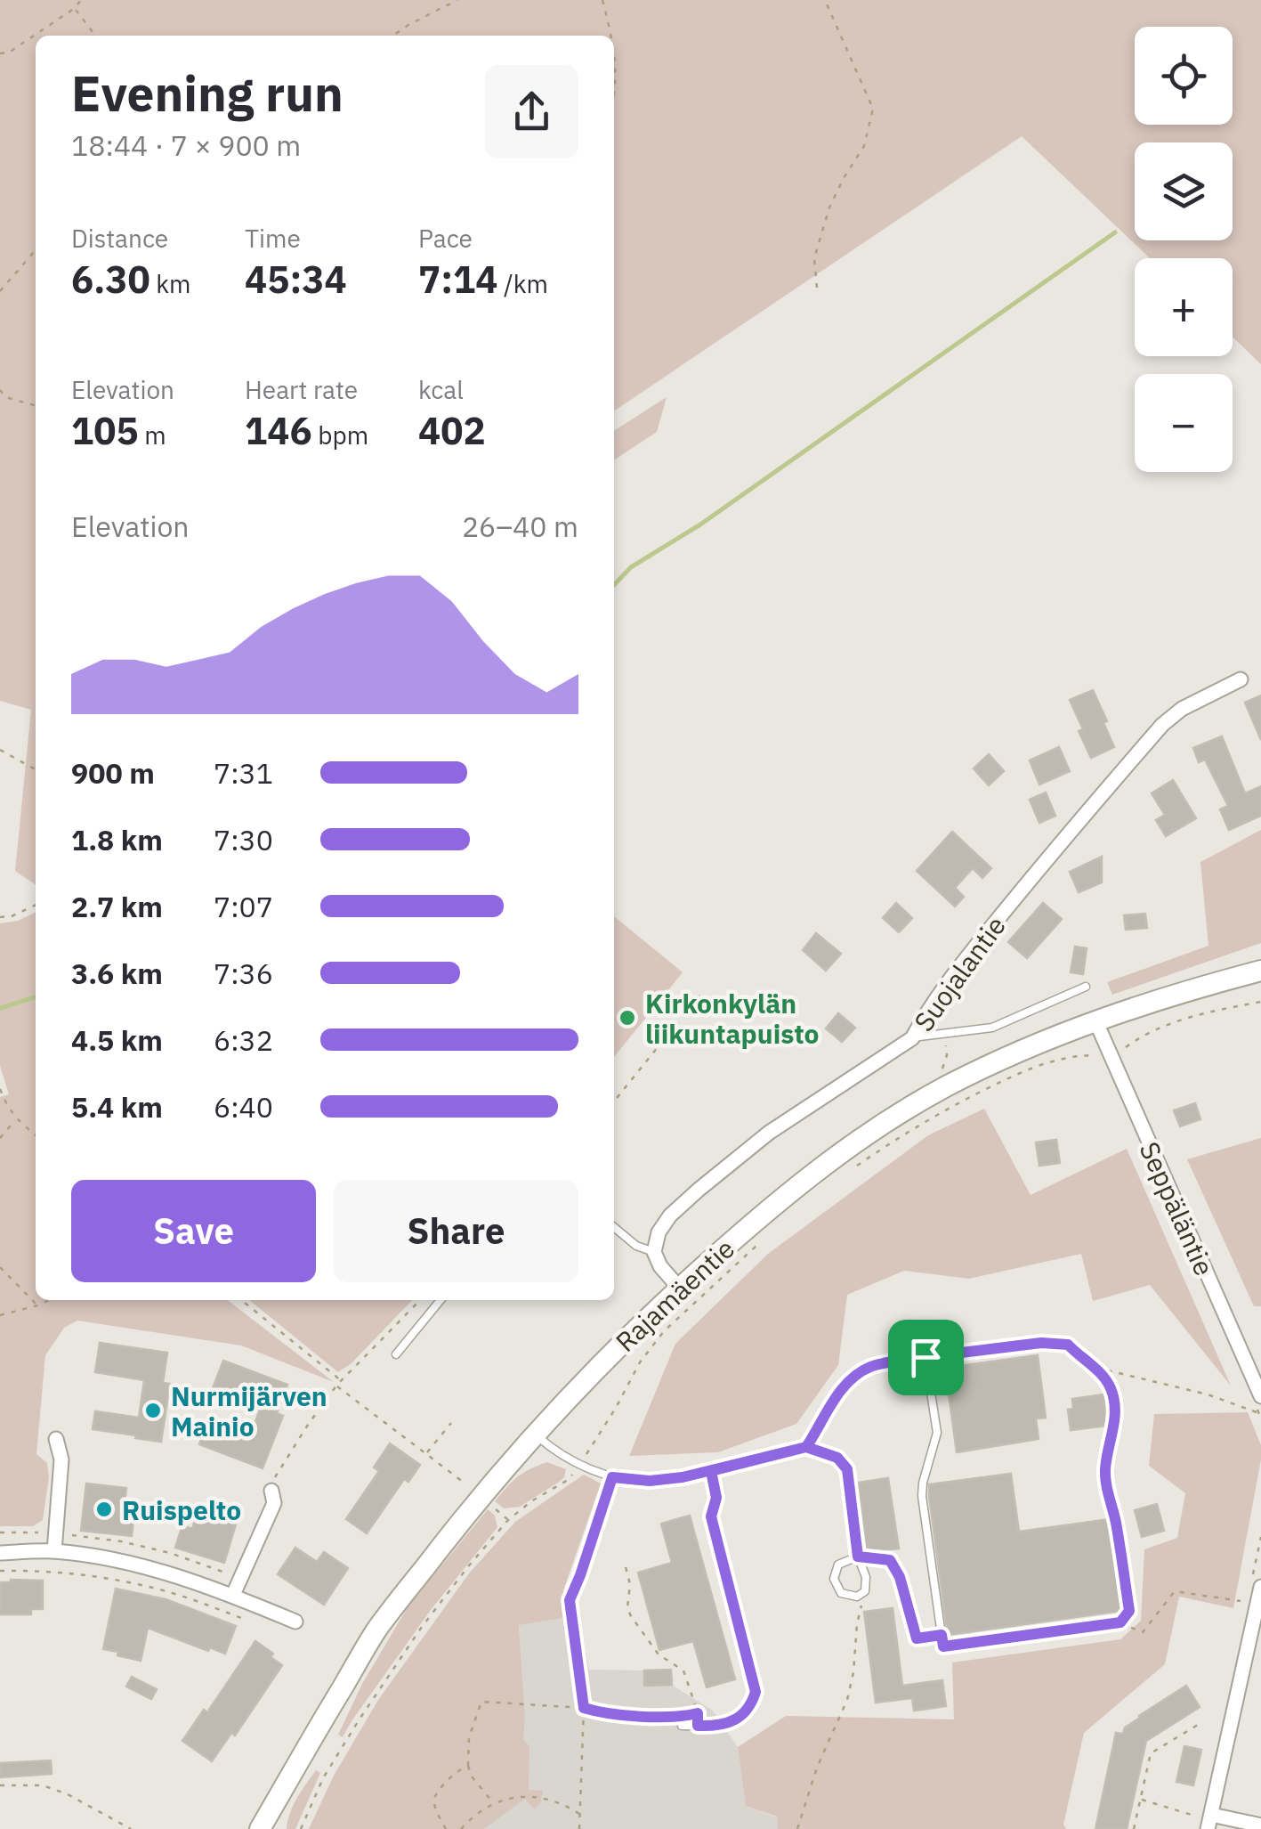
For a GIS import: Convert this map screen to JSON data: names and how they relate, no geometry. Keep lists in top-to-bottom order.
{
  "streets": {
    "main road": ["Rajamäentie"],
    "street": ["Suojalantie", "Seppäläntie"]
  },
  "crossings": [
    ["Seppäläntie", "Rajamäentie"]
  ],
  "places": ["Kirkonkylän liikuntapuisto", "Nurmijärven Mainio", "Ruispelto"],
  "page": {
    "map_buttons": ["+", "−"],
    "heading": ["Evening run", "18:44 · 7 × 900 m"],
    "stats": [
      ["Distance", "6.30 km"],
      ["Time", "45:34"],
      ["Pace", "7:14 /km"],
      ["Elevation", "105 m"],
      ["Heart rate", "146 bpm"],
      ["kcal", "402"]
    ],
    "chart": ["Elevation", "26–40 m"],
    "list": [
      {
        "name": "900 m",
        "note": "7:31"
      },
      {
        "name": "1.8 km",
        "note": "7:30"
      },
      {
        "name": "2.7 km",
        "note": "7:07"
      },
      {
        "name": "3.6 km",
        "note": "7:36"
      },
      {
        "name": "4.5 km",
        "note": "6:32"
      },
      {
        "name": "5.4 km",
        "note": "6:40"
      }
    ],
    "buttons": ["Save", "Share"]
  }
}
